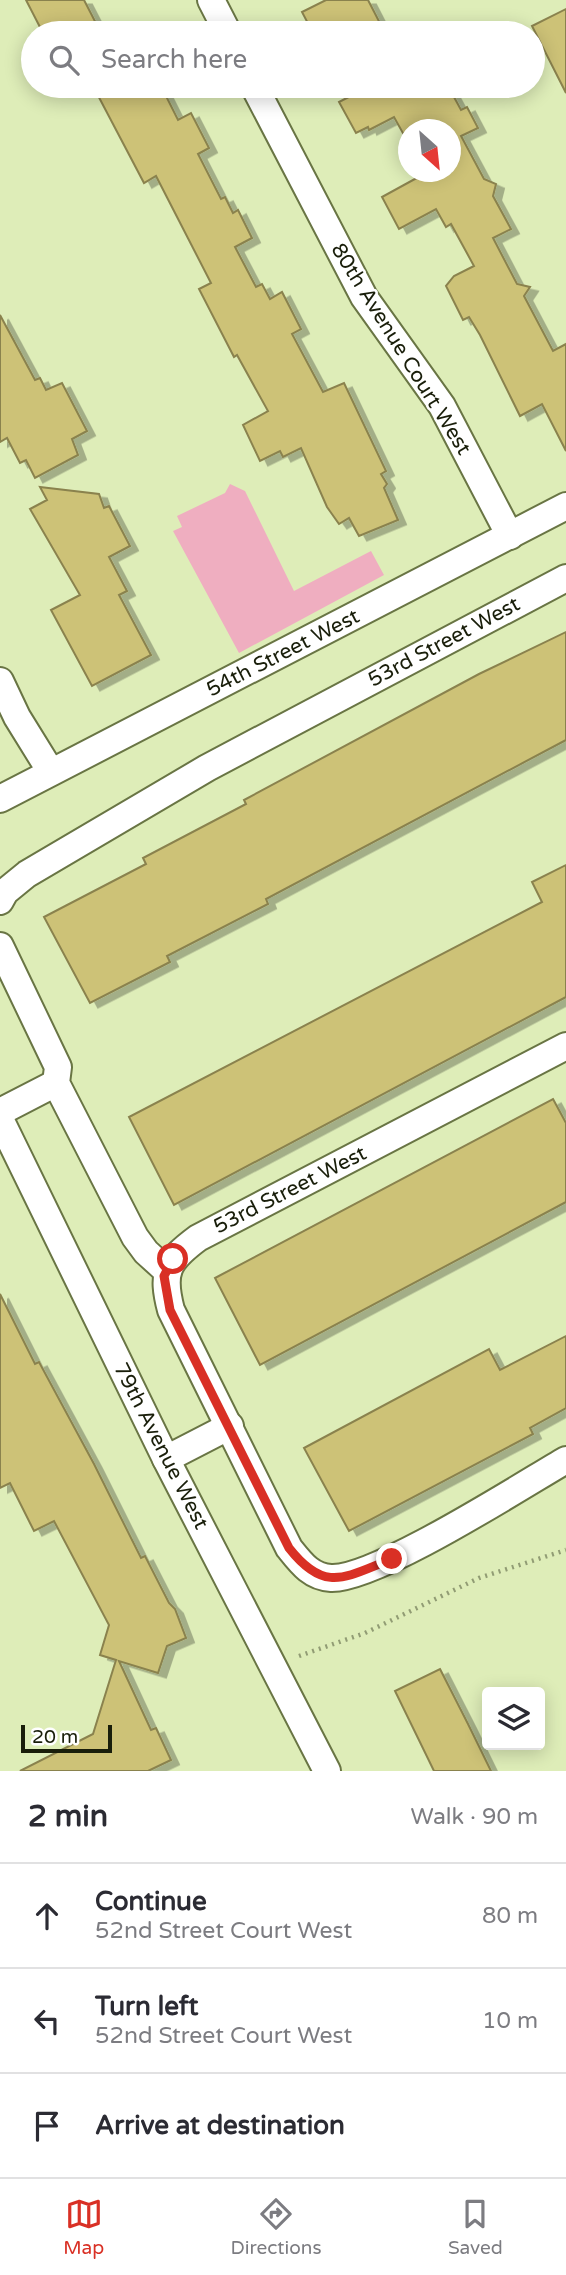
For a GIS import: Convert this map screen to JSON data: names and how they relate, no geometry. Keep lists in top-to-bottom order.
{
  "streets": {
    "street": [
      "80th Avenue Court West",
      "53rd Street West",
      "54th Street West",
      "79th Avenue West"
    ]
  },
  "crossings": [
    ["80th Avenue Court West", "54th Street West"]
  ],
  "scale_bar": "20 m",
  "north": "bottom right",
  "page": {
    "search": "Search here",
    "scale": "20 m",
    "heading": ["2 min", "Walk · 90 m"],
    "list": [
      ["Continue", "52nd Street Court West", "80 m"],
      ["Turn left", "52nd Street Court West", "10 m"],
      "Arrive at destination"
    ],
    "nav": ["Map", "Directions", "Saved"]
  }
}
